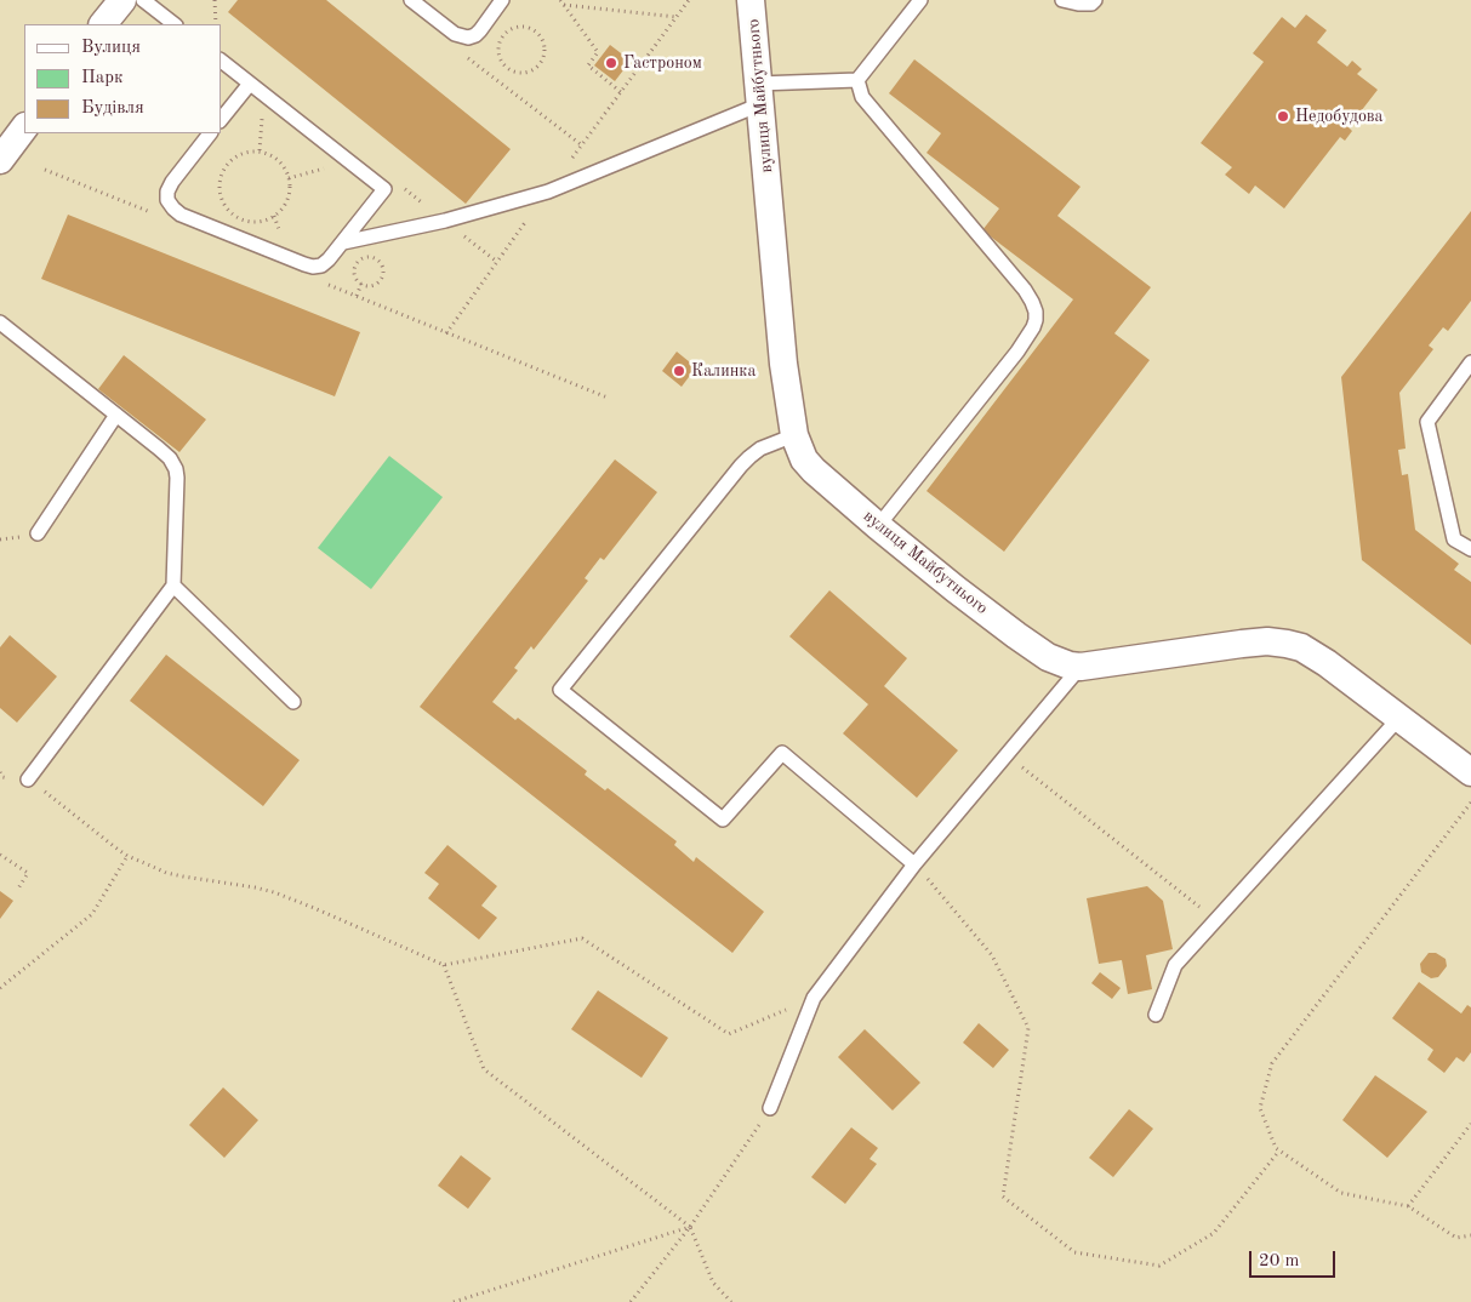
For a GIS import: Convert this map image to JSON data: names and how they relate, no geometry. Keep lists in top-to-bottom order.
{
  "streets": {
    "street": ["вулиця Майбутнього"]
  },
  "places": ["Гастроном", "Недобудова", "Калинка"],
  "legend": ["Вулиця", "Парк", "Будівля"],
  "scale_bar": "20 m"
}
